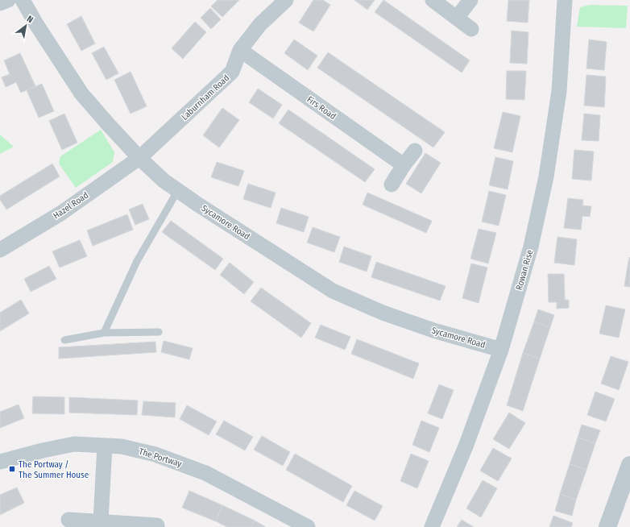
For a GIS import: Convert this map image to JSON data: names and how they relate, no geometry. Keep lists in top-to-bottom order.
{
  "streets": {
    "street": [
      "Laburnham Road",
      "Firs Road",
      "Hazel Road",
      "Sycamore Road",
      "Rowan Rise",
      "The Portway"
    ]
  },
  "crossings": [
    ["Laburnham Road", "Firs Road"],
    ["Laburnham Road", "Hazel Road"],
    ["Laburnham Road", "Sycamore Road"],
    ["Hazel Road", "Sycamore Road"],
    ["Sycamore Road", "Rowan Rise"]
  ],
  "places": {
    "transit": ["The Portway / The Summer House"]
  },
  "north": "top right"
}
